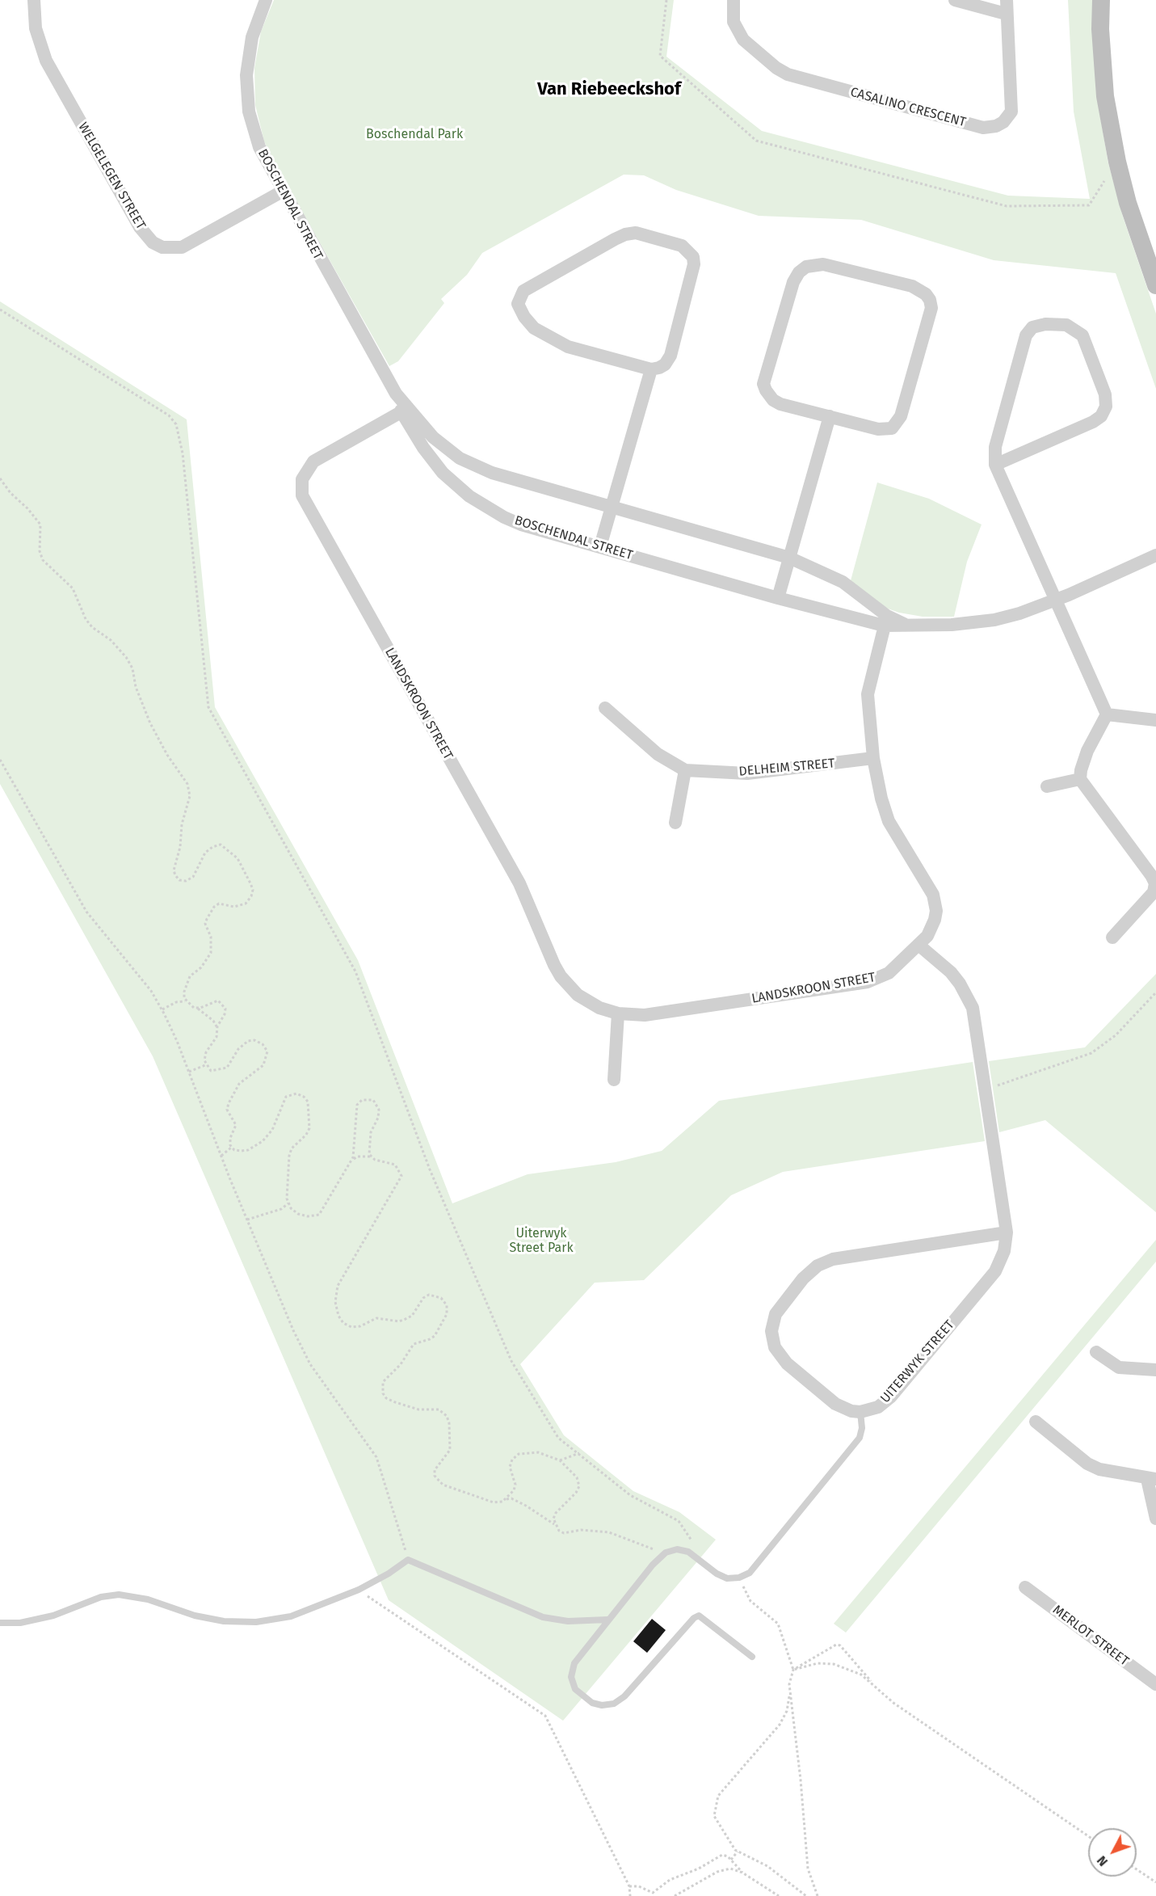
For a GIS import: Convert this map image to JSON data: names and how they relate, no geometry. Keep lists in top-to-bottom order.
{
  "streets": {
    "street": [
      "CASALINO CRESCENT",
      "WELGELEGEN STREET",
      "BOSCHENDAL STREET",
      "LANDSKROON STREET",
      "DELHEIM STREET",
      "UITERWYK STREET",
      "MERLOT STREET"
    ]
  },
  "crossings": [
    ["WELGELEGEN STREET", "BOSCHENDAL STREET"],
    ["BOSCHENDAL STREET", "LANDSKROON STREET"],
    ["LANDSKROON STREET", "DELHEIM STREET"],
    ["LANDSKROON STREET", "UITERWYK STREET"]
  ],
  "districts": ["Van Riebeeckshof"],
  "parks": ["Boschendal Park", "Uiterwyk Street Park"],
  "north": "bottom left"
}
